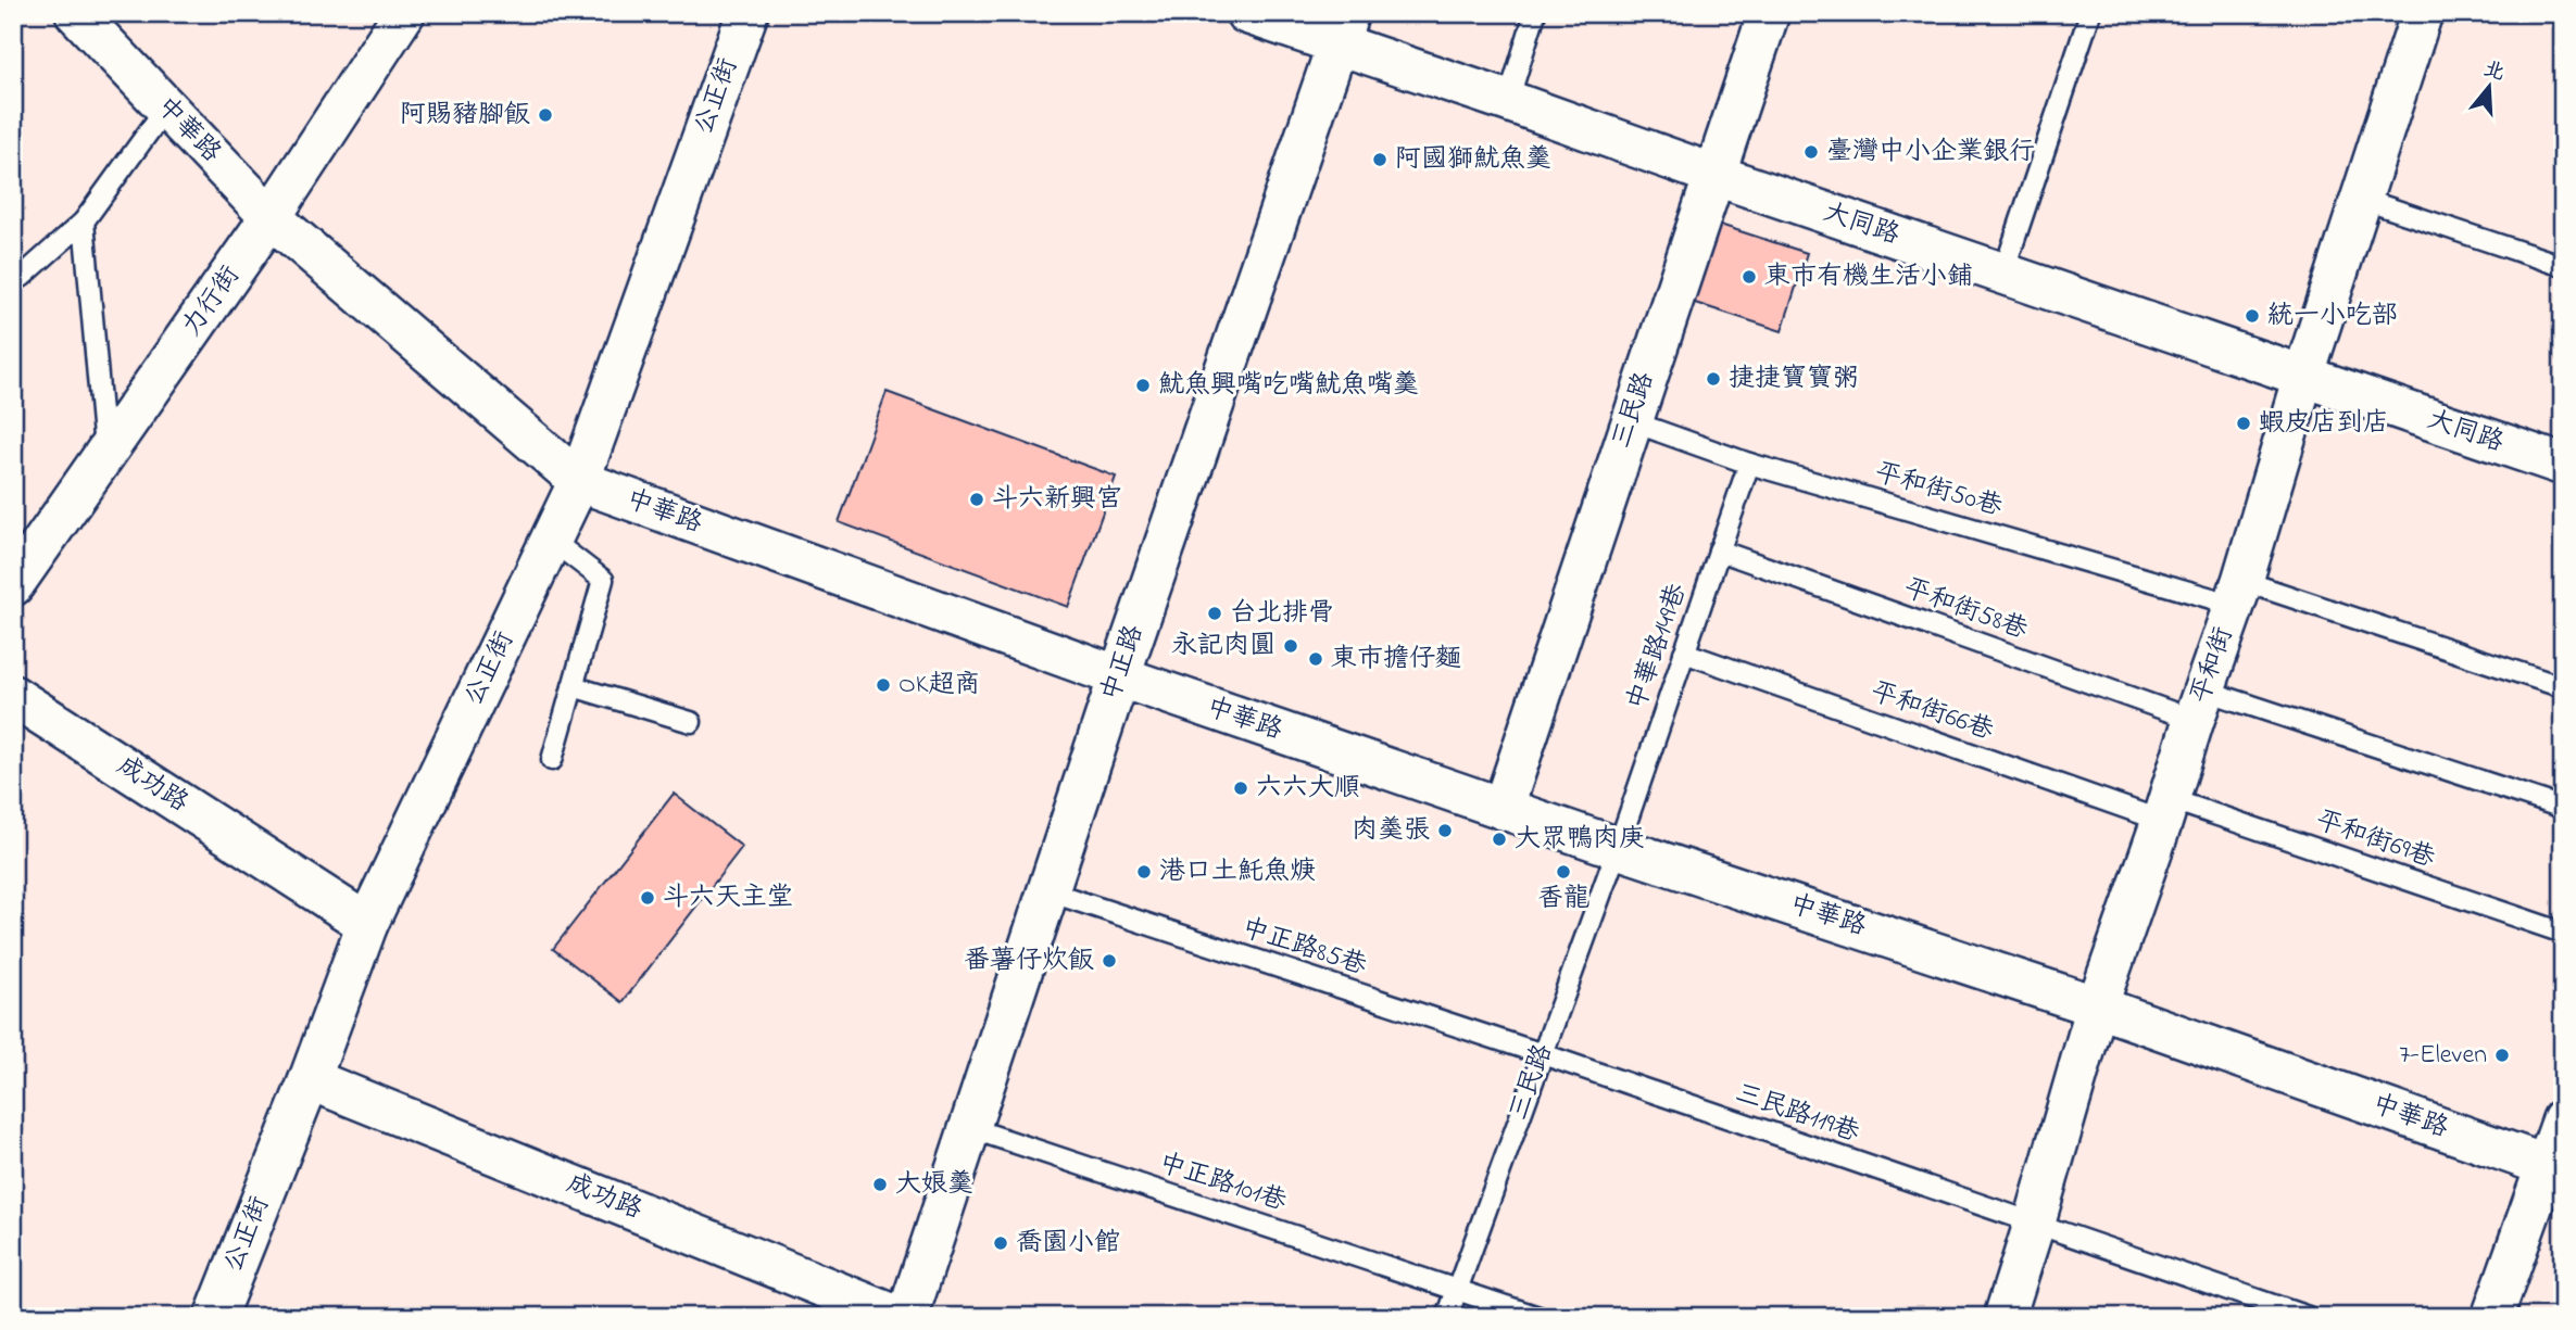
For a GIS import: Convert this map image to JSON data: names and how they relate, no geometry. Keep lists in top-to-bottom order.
{
  "streets": {
    "street": [
      "公正街",
      "中華路",
      "大同路",
      "力行街",
      "三民路",
      "中正路",
      "平和街",
      "成功路"
    ],
    "lane": [
      "平和街50巷",
      "平和街58巷",
      "中華路149巷",
      "平和街66巷",
      "平和街69巷",
      "中正路85巷",
      "三民路119巷",
      "中正路101巷"
    ]
  },
  "crossings": [
    ["公正街", "中華路"],
    ["公正街", "成功路"],
    ["中華路", "力行街"],
    ["中華路", "三民路"],
    ["中華路", "中華路149巷"],
    ["中華路", "中正路"],
    ["中華路", "平和街"],
    ["大同路", "三民路"],
    ["大同路", "中正路"],
    ["大同路", "平和街"],
    ["三民路", "平和街50巷"],
    ["三民路", "中華路149巷"],
    ["三民路", "中正路85巷"],
    ["三民路", "三民路119巷"],
    ["三民路", "中正路101巷"],
    ["平和街50巷", "中華路149巷"],
    ["平和街50巷", "平和街"],
    ["平和街58巷", "中華路149巷"],
    ["平和街58巷", "平和街"],
    ["中華路149巷", "平和街66巷"],
    ["中正路", "中正路85巷"],
    ["中正路", "中正路101巷"],
    ["平和街", "平和街66巷"],
    ["平和街", "平和街69巷"],
    ["平和街", "三民路119巷"],
    ["平和街66巷", "平和街69巷"],
    ["中正路85巷", "三民路119巷"]
  ],
  "places": [
    "阿賜豬腳飯",
    "臺灣中小企業銀行",
    "阿國獅魷魚羹",
    "東市有機生活小鋪",
    "統一小吃部",
    "捷捷寶寶粥",
    "魷魚興嘴吃嘴魷魚嘴羹",
    "蝦皮店到店",
    "斗六新興宮",
    "台北排骨",
    "永記肉圓",
    "東市擔仔麵",
    "OK超商",
    "六六大順",
    "肉羮張",
    "大眾鴨肉庚",
    "港口土魠魚焿",
    "香龍",
    "斗六天主堂",
    "番薯仔炊飯",
    "7-Eleven",
    "大娘羹",
    "喬園小館"
  ],
  "north": "top"
}
